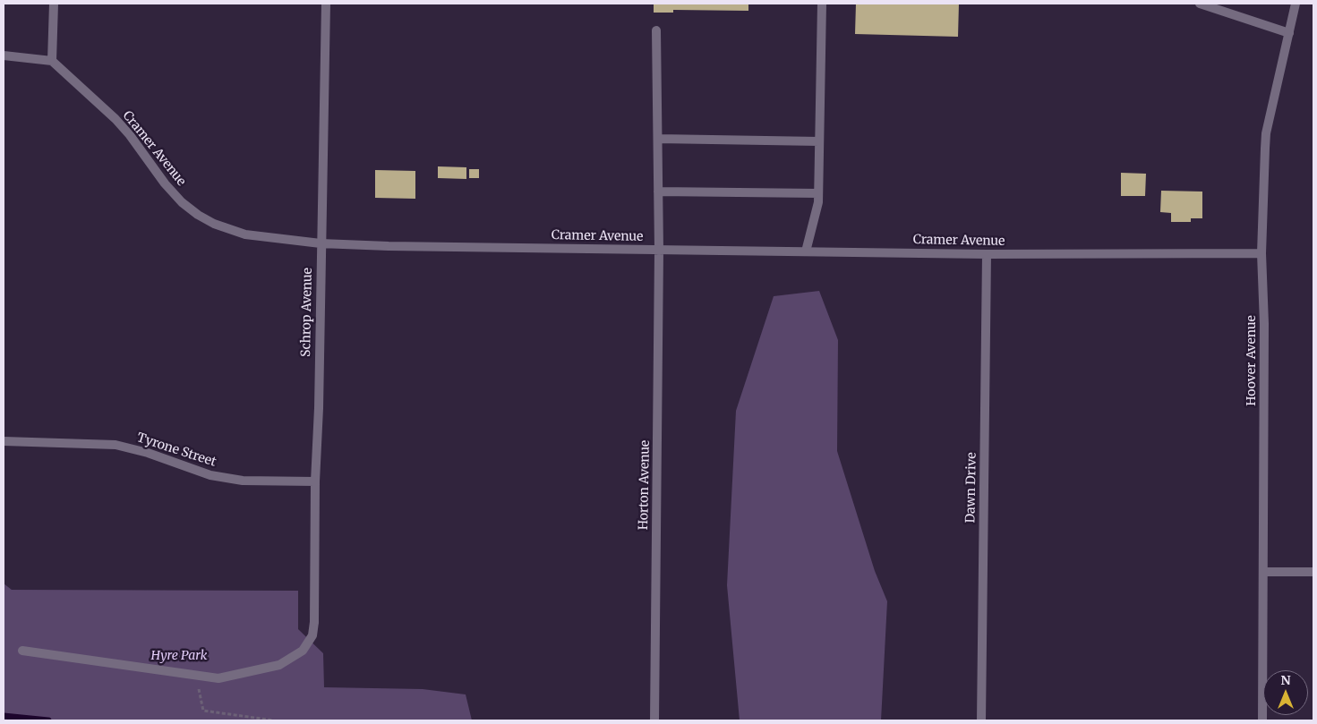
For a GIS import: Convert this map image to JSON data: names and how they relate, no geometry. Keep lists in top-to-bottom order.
{
  "streets": {
    "street": [
      "Cramer Avenue",
      "Schrop Avenue",
      "Hoover Avenue",
      "Tyrone Street",
      "Horton Avenue",
      "Dawn Drive"
    ]
  },
  "crossings": [
    ["Cramer Avenue", "Schrop Avenue"],
    ["Cramer Avenue", "Hoover Avenue"],
    ["Cramer Avenue", "Horton Avenue"],
    ["Cramer Avenue", "Dawn Drive"],
    ["Schrop Avenue", "Tyrone Street"]
  ],
  "parks": ["Hyre Park"],
  "north": "top"
}
